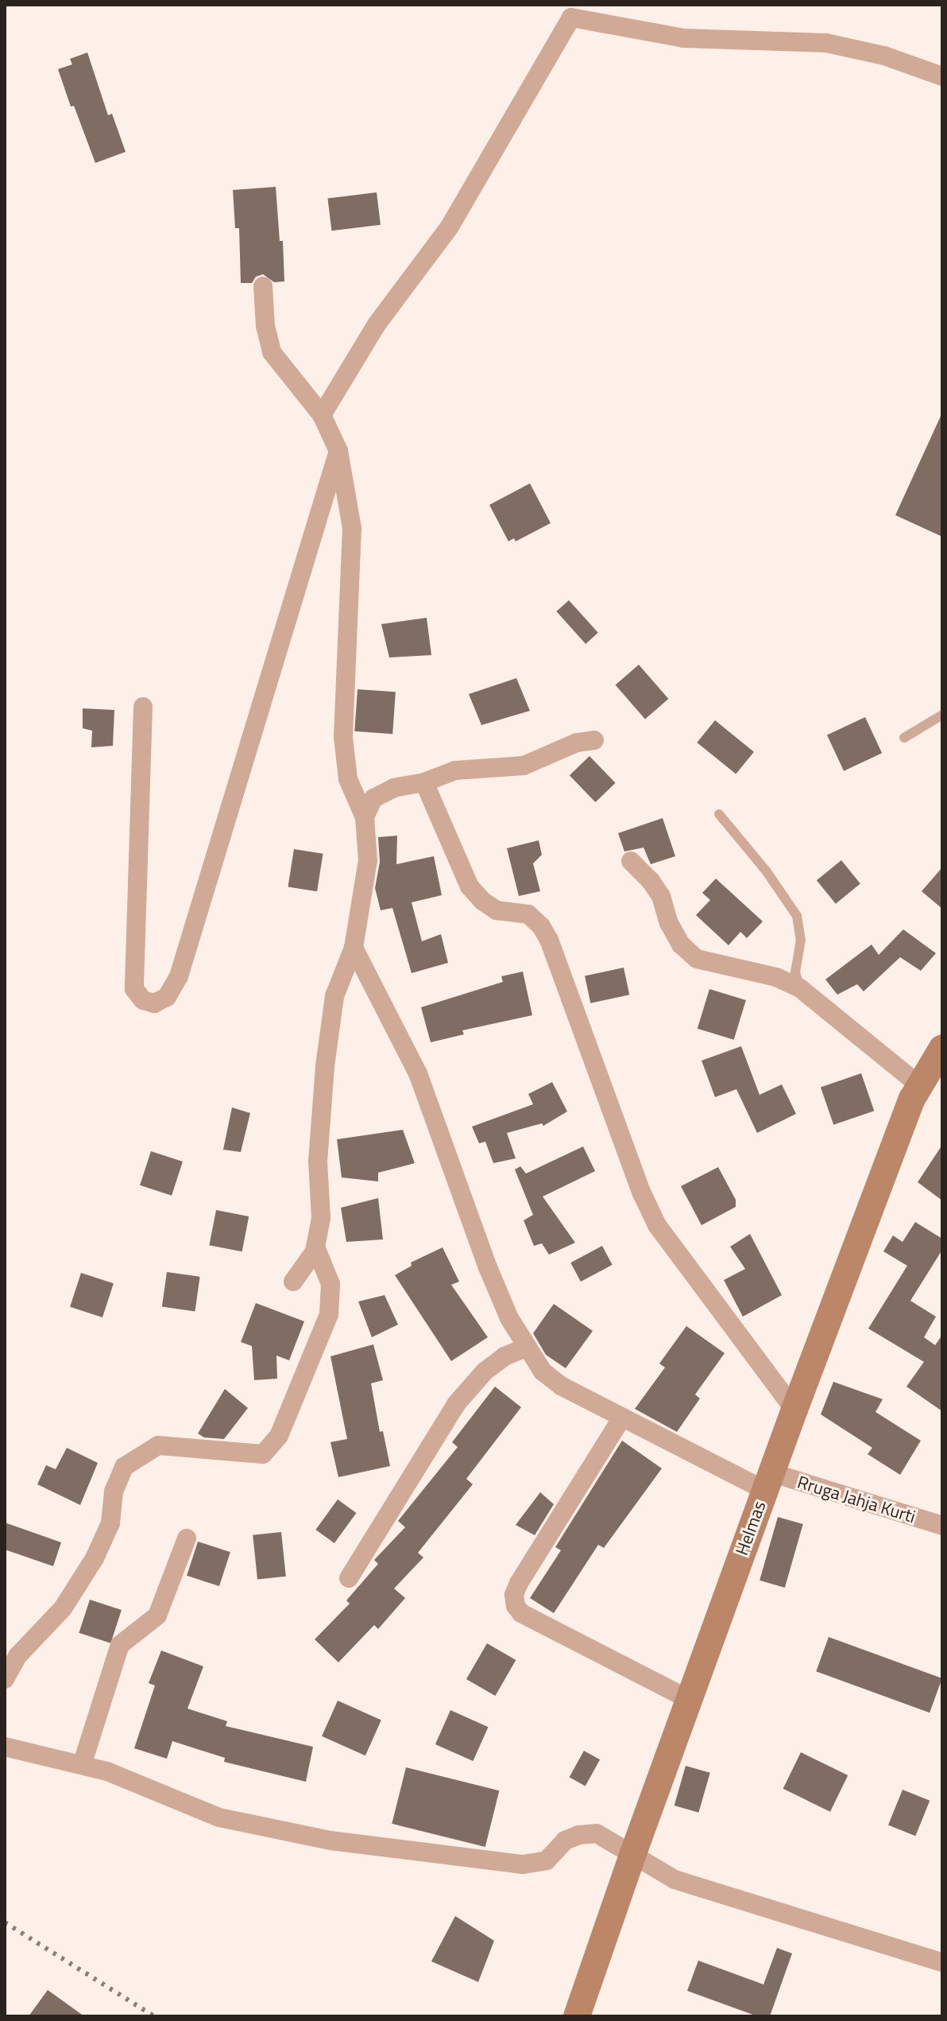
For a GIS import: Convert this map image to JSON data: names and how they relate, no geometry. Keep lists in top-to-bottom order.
{
  "streets": {
    "street": ["Rruga Jahja Kurti", "Helmas"]
  },
  "crossings": [
    ["Rruga Jahja Kurti", "Helmas"]
  ]
}
